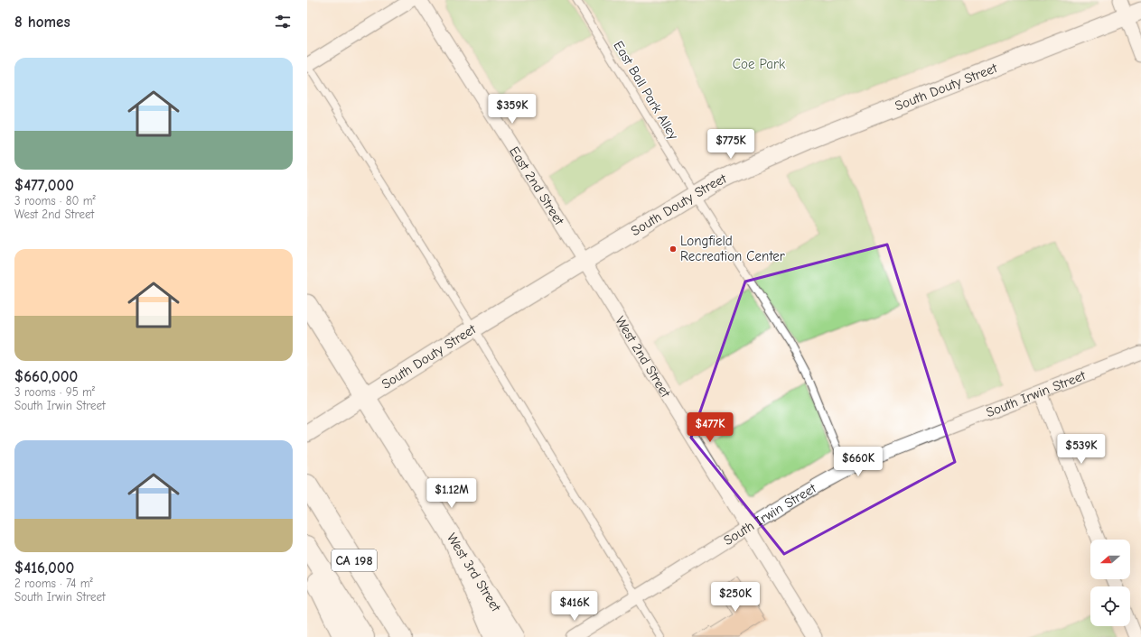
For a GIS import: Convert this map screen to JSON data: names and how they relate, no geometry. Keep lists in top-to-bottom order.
{
  "streets": {
    "highway": ["CA 198"],
    "main road": ["West 3rd Street"],
    "street": [
      "South Douty Street",
      "East 2nd Street",
      "West 2nd Street",
      "South Irwin Street"
    ],
    "lane": ["East Ball Park Alley"]
  },
  "crossings": [
    ["South Douty Street", "East Ball Park Alley"],
    ["South Douty Street", "East 2nd Street"],
    ["South Douty Street", "West 2nd Street"],
    ["South Douty Street", "West 3rd Street"],
    ["East Ball Park Alley", "South Irwin Street"],
    ["East 2nd Street", "West 2nd Street"],
    ["West 2nd Street", "South Irwin Street"]
  ],
  "parks": ["Coe Park"],
  "places": ["Longfield Recreation Center"],
  "north": "left",
  "page": {
    "heading": "8 homes",
    "list": [
      {
        "name": "$477,000",
        "note": "3 rooms · 80 m² · West 2nd Street"
      },
      {
        "name": "$660,000",
        "note": "3 rooms · 95 m² · South Irwin Street"
      },
      {
        "name": "$416,000",
        "note": "2 rooms · 74 m² · South Irwin Street"
      }
    ],
    "price": [
      "$359K",
      "$775K",
      "$477K",
      "$539K",
      "$660K",
      "$1.12M",
      "$250K",
      "$416K"
    ]
  }
}
